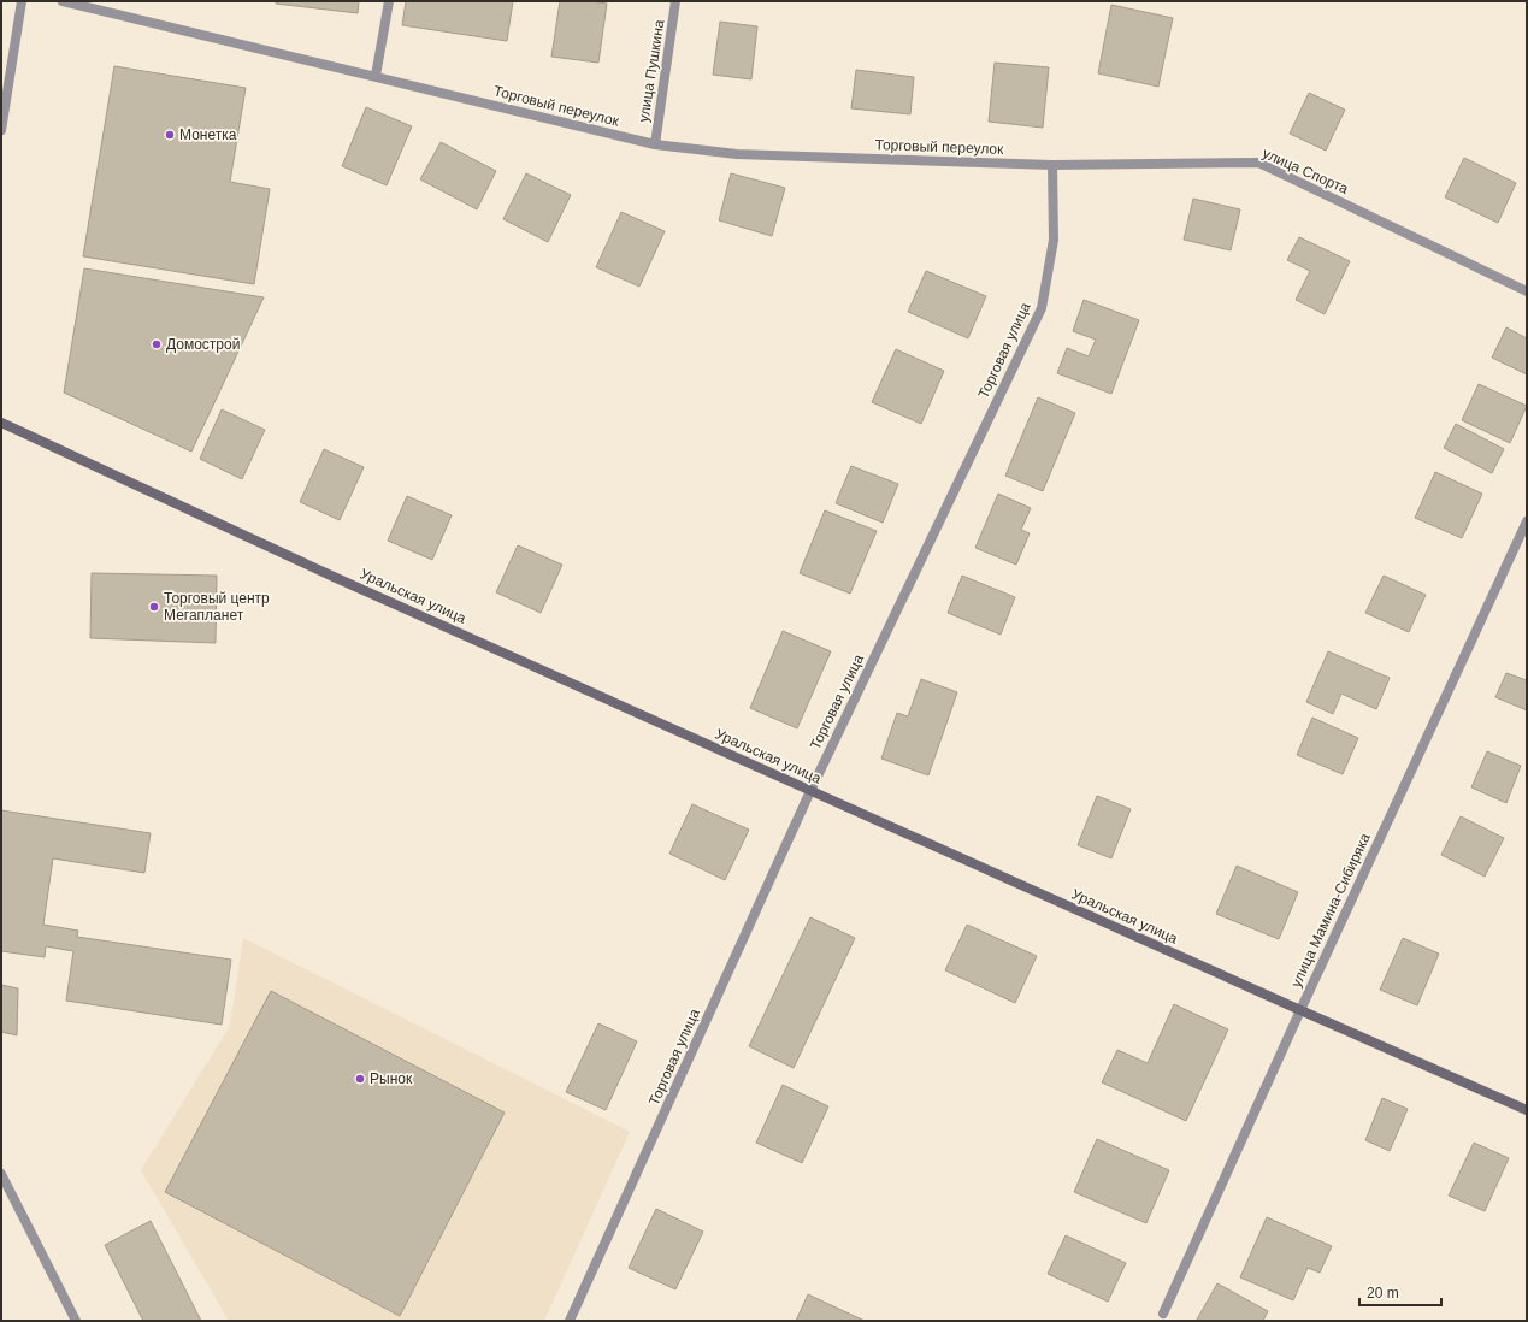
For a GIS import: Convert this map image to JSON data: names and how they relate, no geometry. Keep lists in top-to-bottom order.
{
  "streets": {
    "main road": ["Уральская улица"],
    "street": [
      "улица Пушкина",
      "Торговый переулок",
      "улица Спорта",
      "Торговая улица",
      "улица Мамина-Сибиряка"
    ]
  },
  "crossings": [
    ["улица Пушкина", "Торговый переулок"],
    ["Торговый переулок", "улица Спорта"],
    ["Торговый переулок", "Торговая улица"],
    ["улица Спорта", "Торговая улица"],
    ["Торговая улица", "Уральская улица"],
    ["Уральская улица", "улица Мамина-Сибиряка"]
  ],
  "places": [
    "Монетка",
    "Домострой",
    "Торговый центр Мегапланет",
    "Рынок"
  ],
  "scale_bar": "20 m"
}
